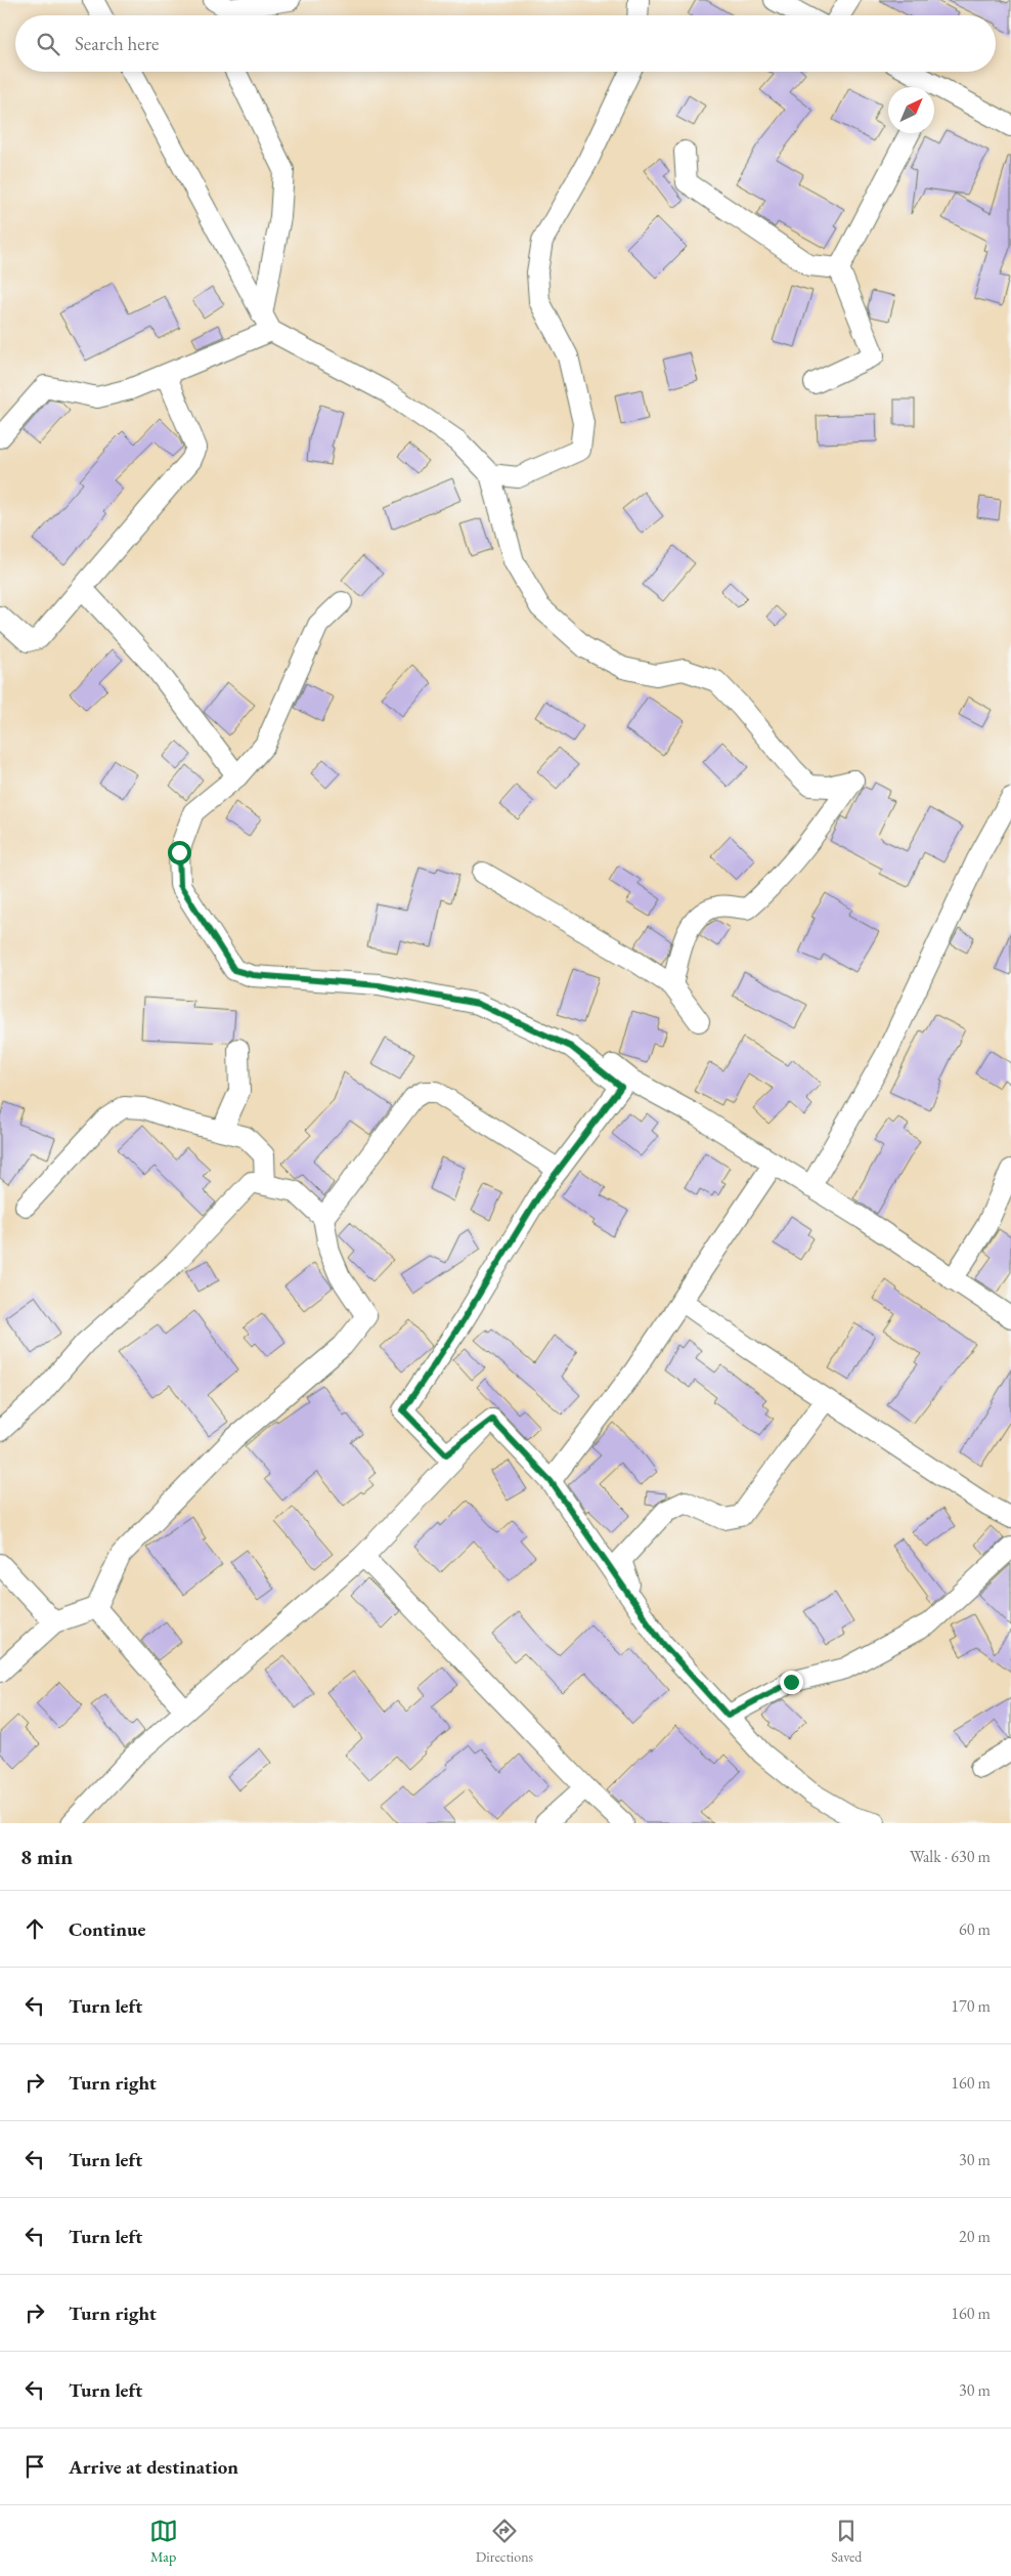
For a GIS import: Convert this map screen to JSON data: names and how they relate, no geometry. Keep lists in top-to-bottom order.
{
  "north": "top right",
  "page": {
    "search": "Search here",
    "heading": ["8 min", "Walk · 630 m"],
    "list": [
      ["Continue", "60 m"],
      ["Turn left", "170 m"],
      ["Turn right", "160 m"],
      ["Turn left", "30 m"],
      ["Turn left", "20 m"],
      ["Turn right", "160 m"],
      ["Turn left", "30 m"],
      "Arrive at destination"
    ],
    "nav": ["Map", "Directions", "Saved"]
  }
}
